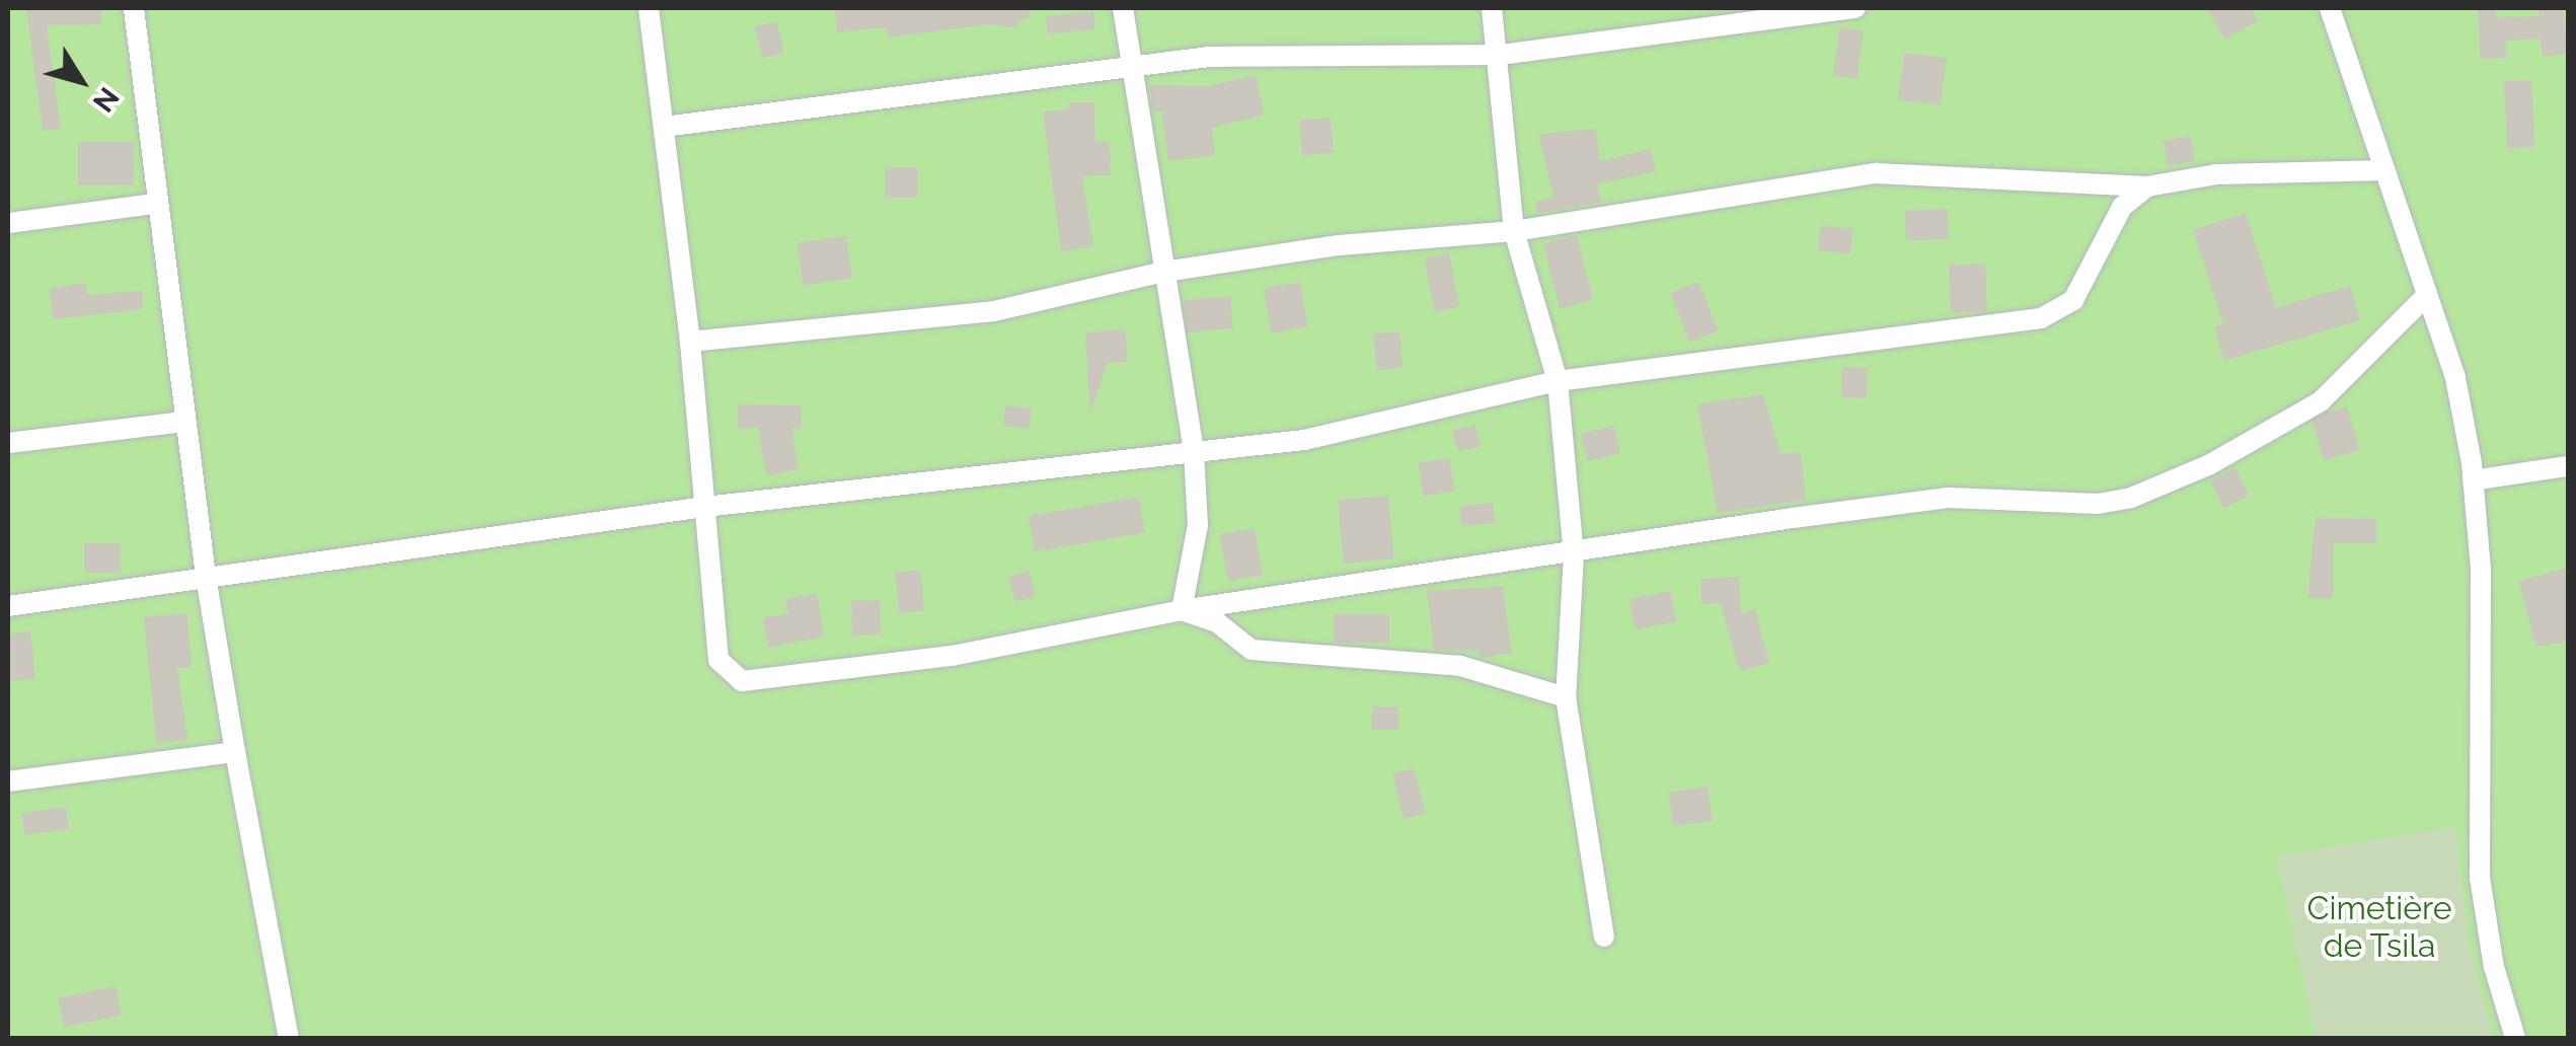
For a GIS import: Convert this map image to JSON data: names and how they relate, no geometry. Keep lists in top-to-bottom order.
{
  "parks": ["Cimetière de Tsila"],
  "north": "bottom right"
}
